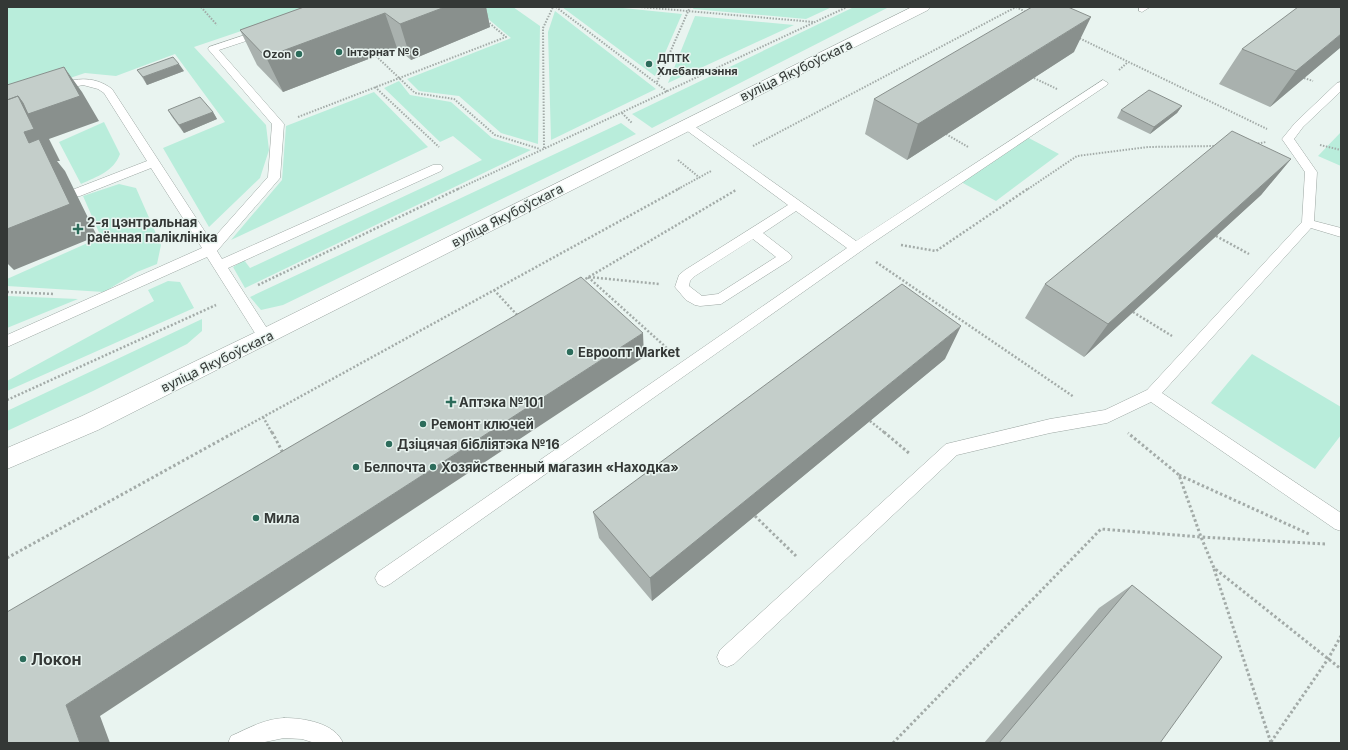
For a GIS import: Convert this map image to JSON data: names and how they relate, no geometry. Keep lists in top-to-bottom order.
{
  "streets": {
    "main road": ["вуліца Якубоўскага"]
  },
  "places": {
    "other": [
      "Інтэрнат № 6",
      "Ozon",
      "ДПТК Хлебапячэння",
      "Евроопт Market",
      "Ремонт ключей",
      "Дзіцячая бібліятэка №16",
      "Белпочта",
      "Хозяйственный магазин «Находка»",
      "Мила",
      "Локон"
    ],
    "health": ["2-я цэнтральная раённая паліклініка", "Аптэка №101"]
  }
}
